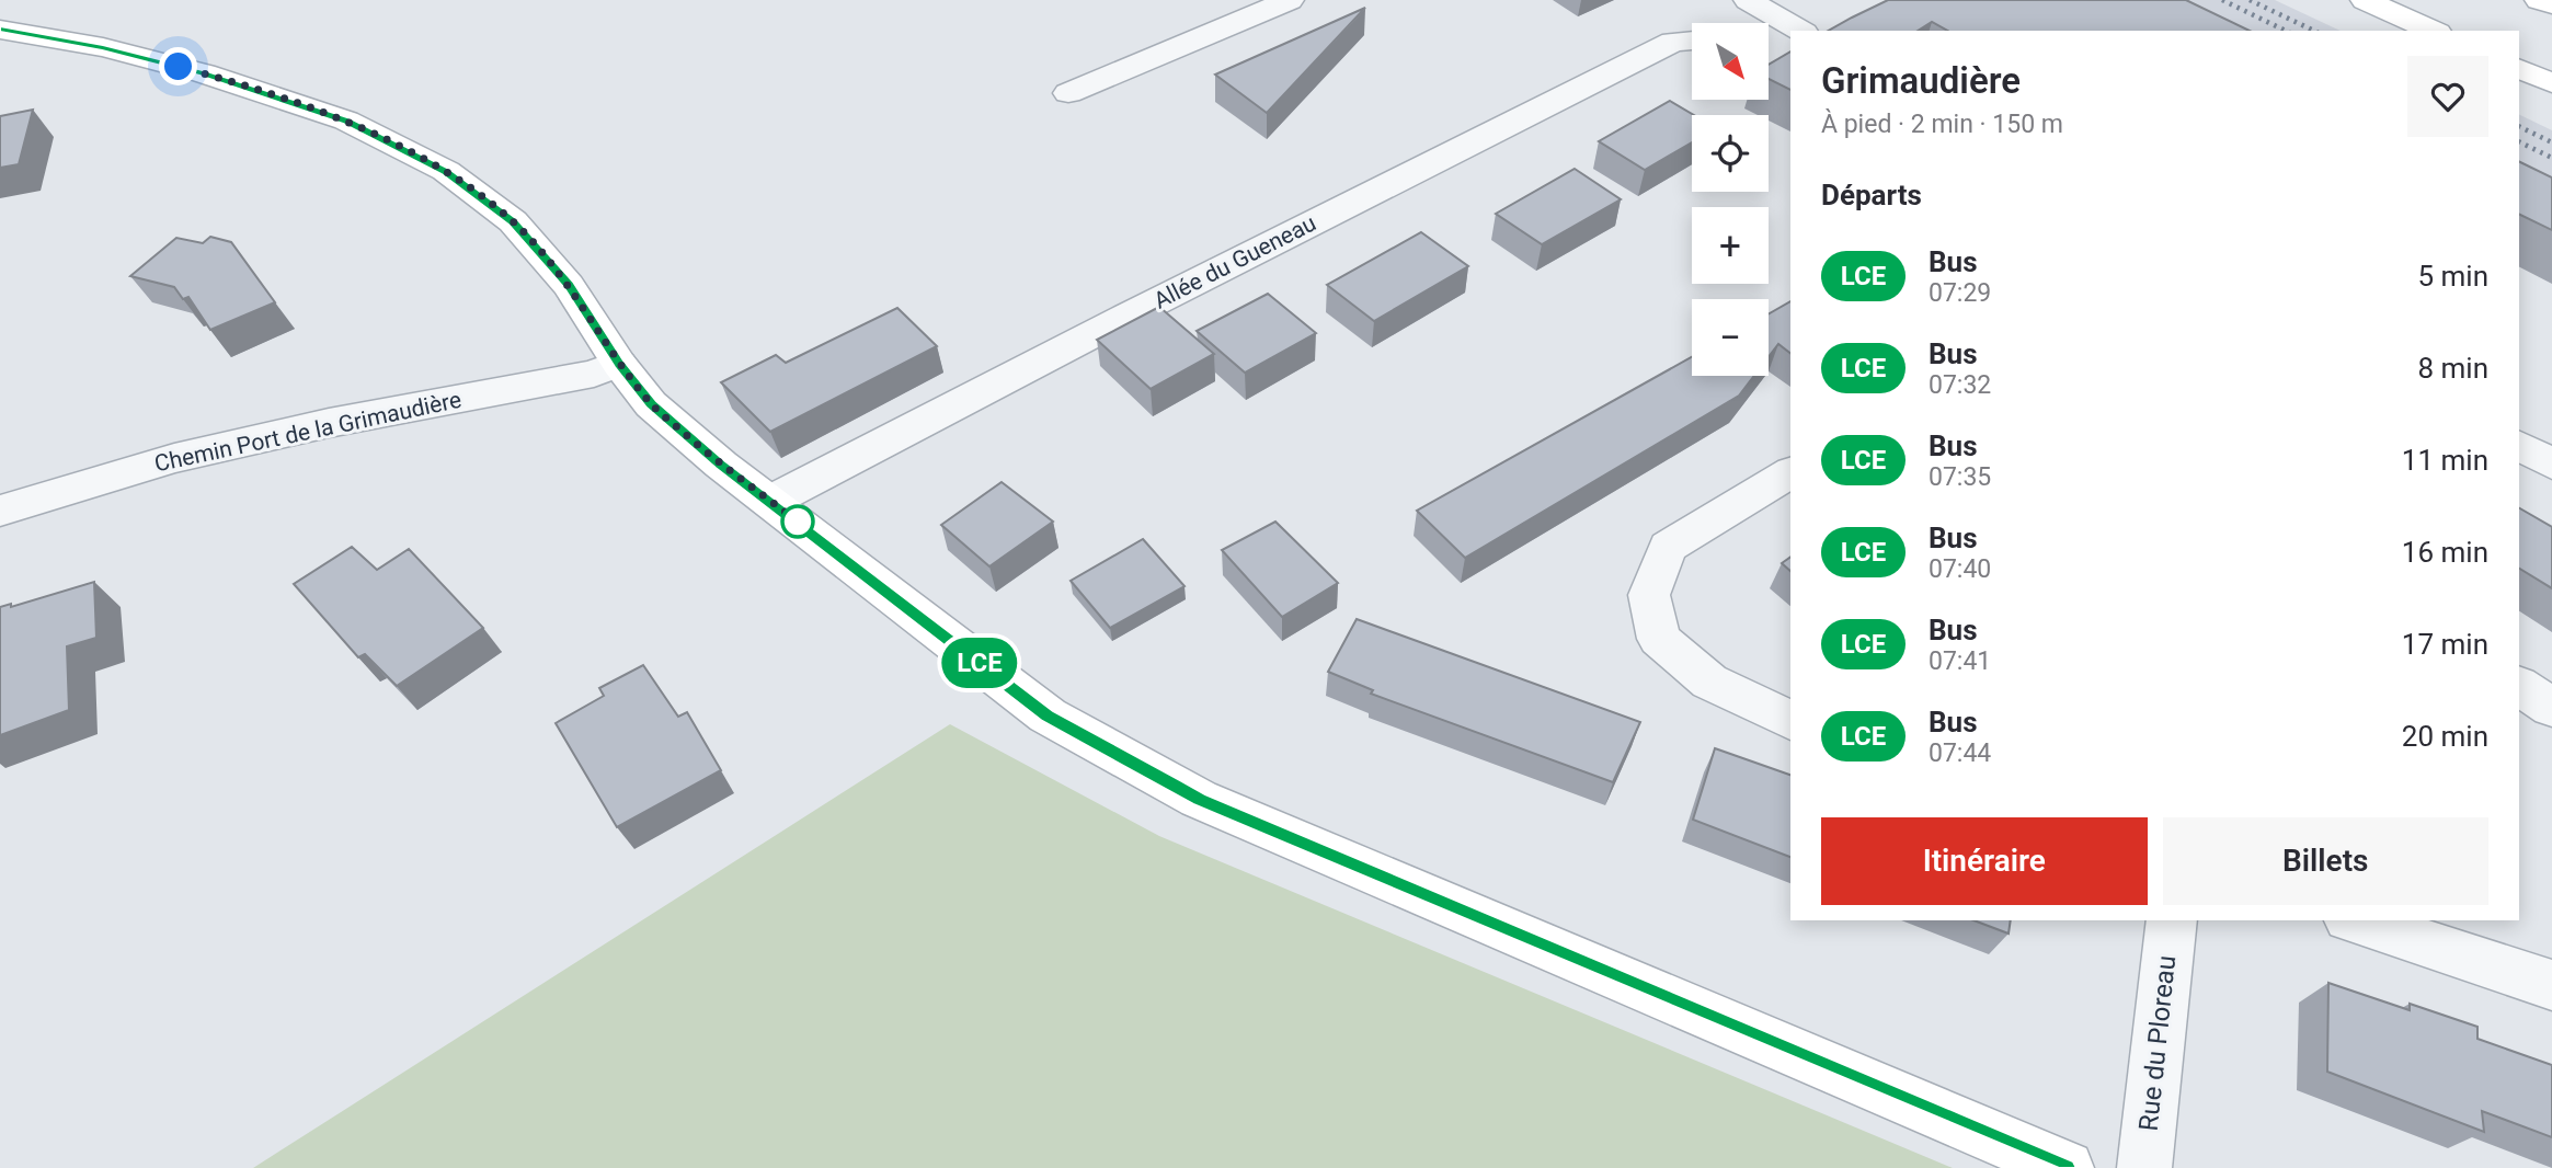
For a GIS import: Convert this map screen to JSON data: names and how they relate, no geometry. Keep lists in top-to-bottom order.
{
  "streets": {
    "street": ["Allée du Gueneau", "Chemin Port de la Grimaudière", "Rue du Ploreau"]
  },
  "lines": ["bus line LCE"],
  "north": "bottom right",
  "page": {
    "on_map": "LCE",
    "map_buttons": ["+", "−"],
    "heading": [
      ["Grimaudière", "À pied · 2 min · 150 m"],
      "Départs"
    ],
    "list": [
      {
        "mark": "LCE",
        "name": "Bus",
        "note": "07:29",
        "value": "5 min"
      },
      {
        "mark": "LCE",
        "name": "Bus",
        "note": "07:32",
        "value": "8 min"
      },
      {
        "mark": "LCE",
        "name": "Bus",
        "note": "07:35",
        "value": "11 min"
      },
      {
        "mark": "LCE",
        "name": "Bus",
        "note": "07:40",
        "value": "16 min"
      },
      {
        "mark": "LCE",
        "name": "Bus",
        "note": "07:41",
        "value": "17 min"
      },
      {
        "mark": "LCE",
        "name": "Bus",
        "note": "07:44",
        "value": "20 min"
      }
    ],
    "buttons": ["Itinéraire", "Billets"]
  }
}
